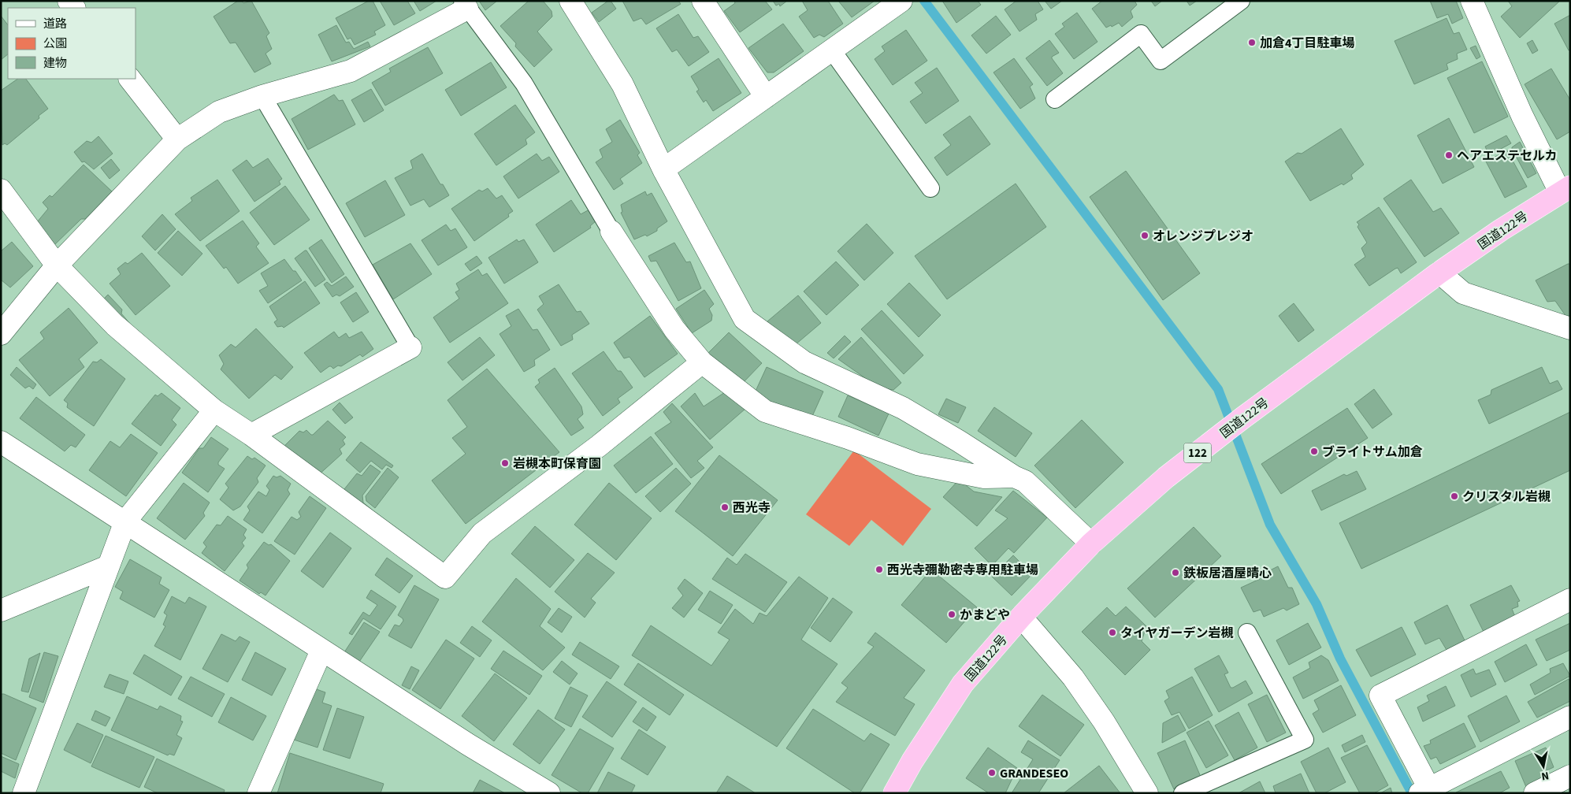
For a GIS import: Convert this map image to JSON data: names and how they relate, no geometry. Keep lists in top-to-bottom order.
{
  "streets": {
    "highway": ["国道122号", "122"]
  },
  "places": [
    "加倉4丁目駐車場",
    "ヘアエステセルカ",
    "オレンジプレジオ",
    "ブライトサム加倉",
    "岩槻本町保育園",
    "クリスタル岩槻",
    "西光寺",
    "西光寺彌勒密寺専用駐車場",
    "鉄板居酒屋晴心",
    "かまどや",
    "タイヤガーデン岩槻",
    "GRANDESEO"
  ],
  "legend": ["道路", "公園", "建物"],
  "north": "bottom"
}
